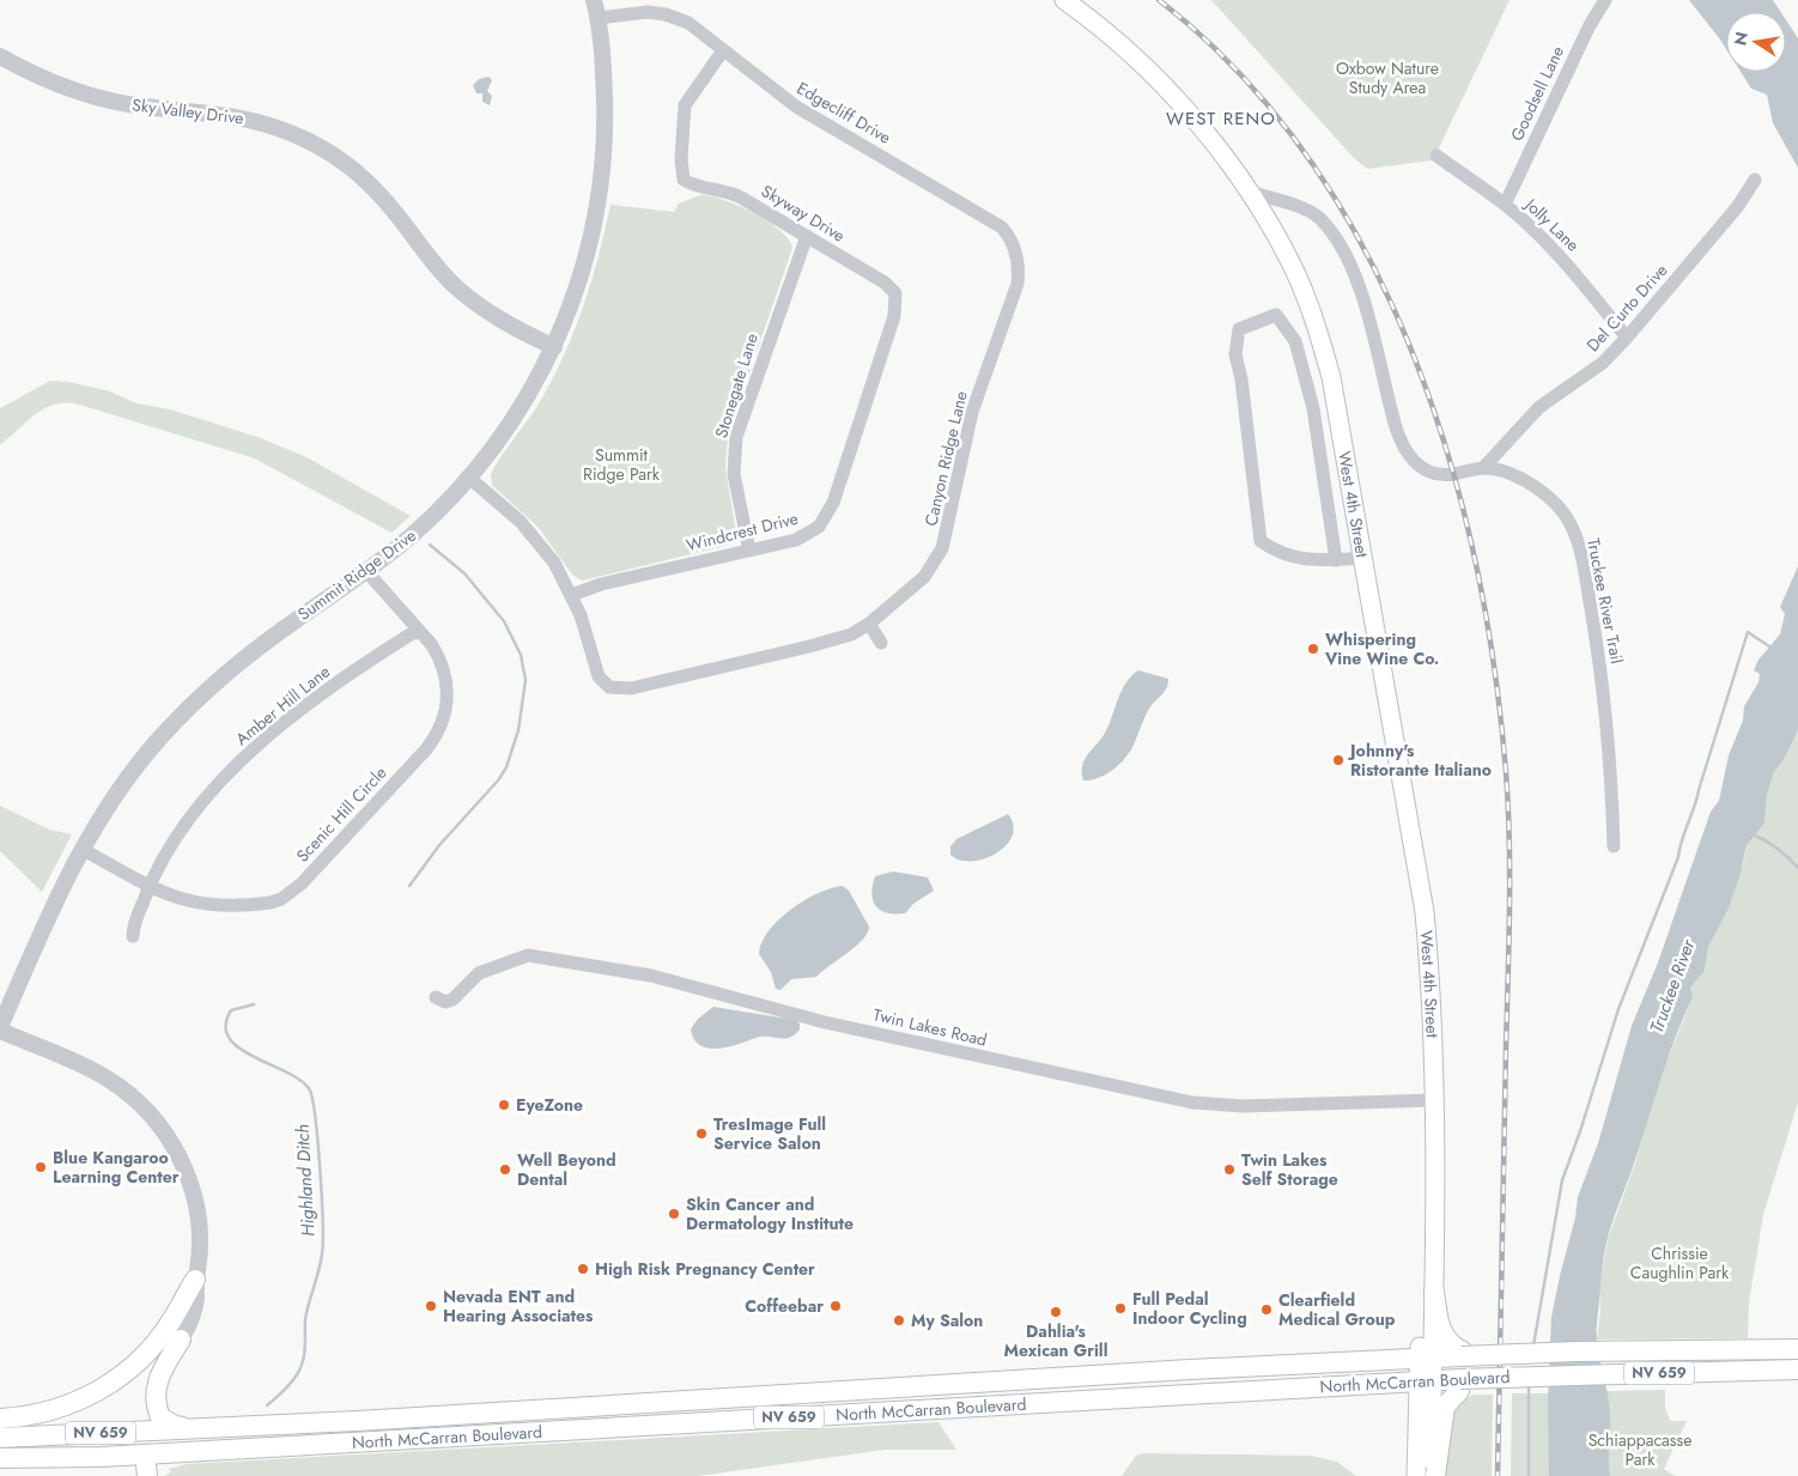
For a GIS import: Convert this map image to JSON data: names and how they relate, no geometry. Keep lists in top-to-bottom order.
{
  "streets": {
    "main road": ["West 4th Street", "NV 659", "North McCarran Boulevard"],
    "street": [
      "Goodsell Lane",
      "Sky Valley Drive",
      "Edgecliff Drive",
      "Skyway Drive",
      "Jolly Lane",
      "Del Curto Drive",
      "Stonegate Lane",
      "Canyon Ridge Lane",
      "Windcrest Drive",
      "Summit Ridge Drive",
      "Truckee River Trail",
      "Amber Hill Lane",
      "Scenic Hill Circle",
      "Twin Lakes Road"
    ]
  },
  "crossings": [
    ["Goodsell Lane", "Jolly Lane"],
    ["Sky Valley Drive", "Summit Ridge Drive"],
    ["Edgecliff Drive", "Skyway Drive"],
    ["Edgecliff Drive", "Canyon Ridge Lane"],
    ["Edgecliff Drive", "Summit Ridge Drive"],
    ["Skyway Drive", "Stonegate Lane"],
    ["Skyway Drive", "Windcrest Drive"],
    ["Jolly Lane", "Del Curto Drive"],
    ["Del Curto Drive", "Truckee River Trail"],
    ["Stonegate Lane", "Windcrest Drive"],
    ["Canyon Ridge Lane", "Windcrest Drive"],
    ["West 4th Street", "Truckee River Trail"],
    ["West 4th Street", "Twin Lakes Road"],
    ["West 4th Street", "North McCarran Boulevard"],
    ["Summit Ridge Drive", "Scenic Hill Circle"],
    ["Amber Hill Lane", "Scenic Hill Circle"]
  ],
  "districts": ["WEST RENO"],
  "water": ["Truckee River", "Highland Ditch"],
  "parks": [
    "Oxbow Nature Study Area",
    "Summit Ridge Park",
    "Chrissie Caughlin Park",
    "Schiappacasse Park"
  ],
  "places": [
    "Whispering Vine Wine Co.",
    "Johnny's Ristorante Italiano",
    "EyeZone",
    "TresImage Full Service Salon",
    "Blue Kangaroo Learning Center",
    "Well Beyond Dental",
    "Twin Lakes Self Storage",
    "Skin Cancer and Dermatology Institute",
    "High Risk Pregnancy Center",
    "Nevada ENT and Hearing Associates",
    "Coffeebar",
    "Full Pedal Indoor Cycling",
    "Clearfield Medical Group",
    "Dahlia's Mexican Grill",
    "My Salon"
  ],
  "north": "left"
}
